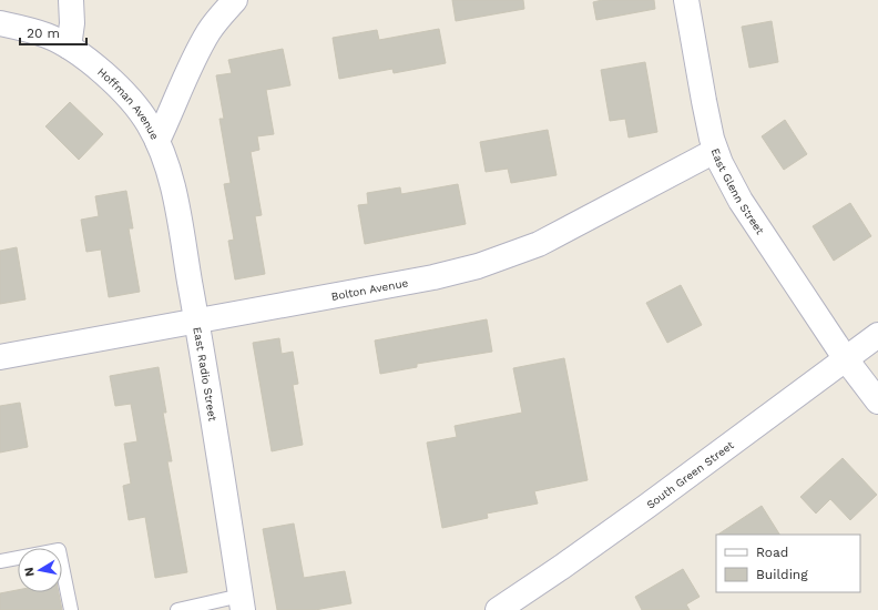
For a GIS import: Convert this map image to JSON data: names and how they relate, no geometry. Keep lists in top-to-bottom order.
{
  "streets": {
    "street": [
      "Hoffman Avenue",
      "East Glenn Street",
      "Bolton Avenue",
      "East Radio Street",
      "South Green Street"
    ]
  },
  "crossings": [
    ["Hoffman Avenue", "East Radio Street"],
    ["East Glenn Street", "Bolton Avenue"],
    ["East Glenn Street", "South Green Street"],
    ["Bolton Avenue", "East Radio Street"]
  ],
  "legend": ["Road", "Building"],
  "scale_bar": "20 m",
  "north": "left"
}
